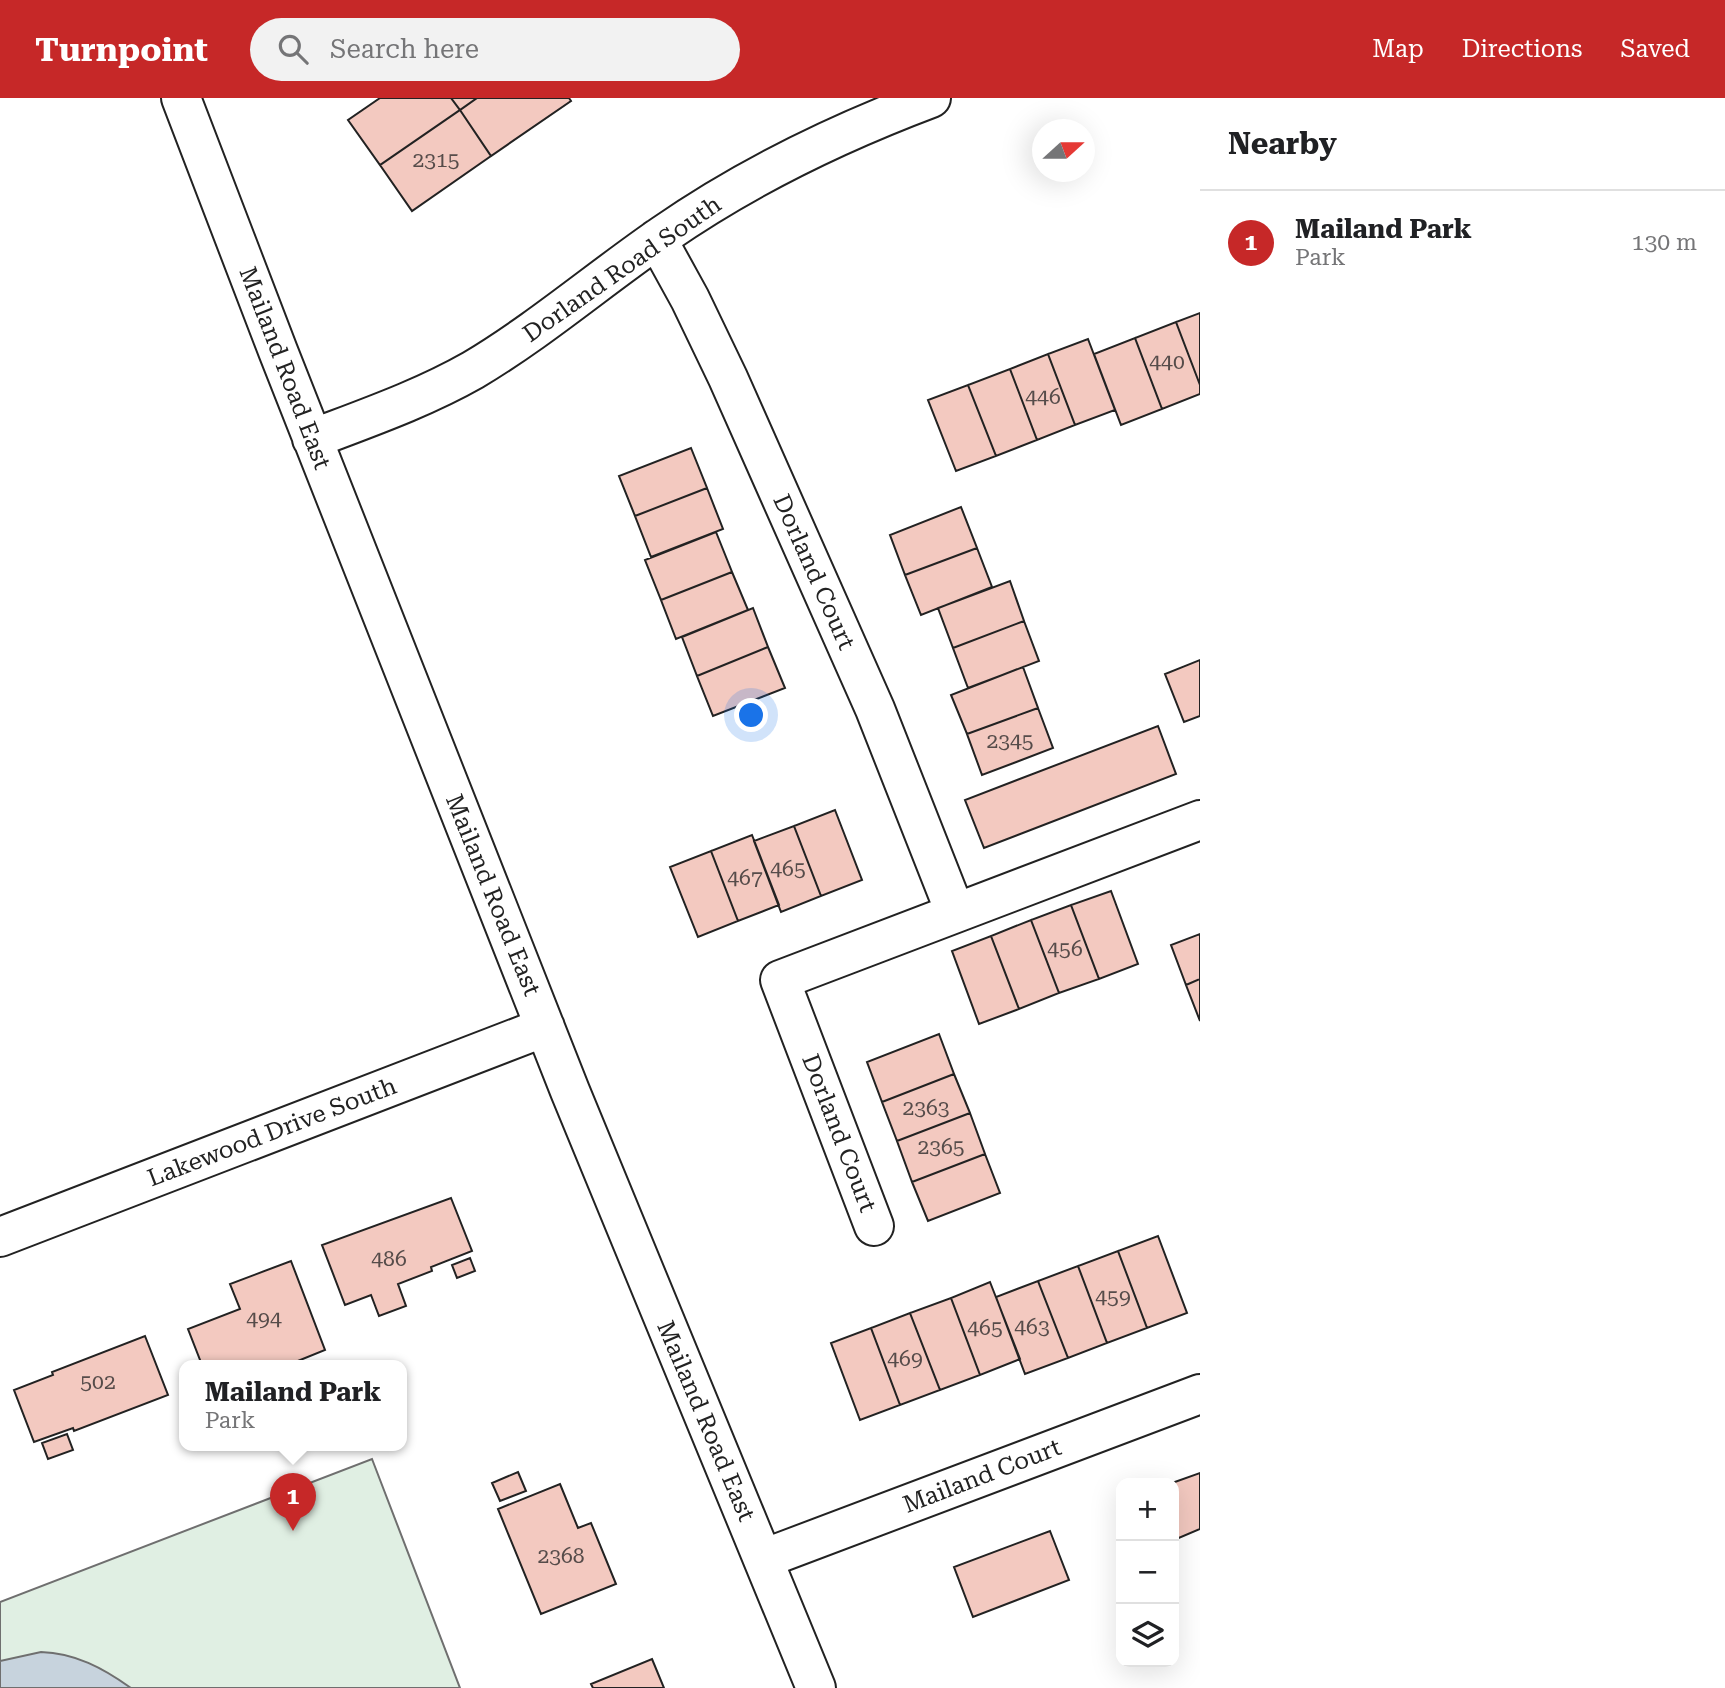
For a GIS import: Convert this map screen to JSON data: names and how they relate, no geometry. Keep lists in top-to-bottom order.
{
  "streets": {
    "street": [
      "Dorland Road South",
      "Mailand Road East",
      "Dorland Court",
      "Lakewood Drive South",
      "Mailand Court"
    ]
  },
  "crossings": [
    ["Dorland Road South", "Mailand Road East"],
    ["Dorland Road South", "Dorland Court"],
    ["Mailand Road East", "Lakewood Drive South"],
    ["Mailand Road East", "Mailand Court"]
  ],
  "house_numbers": [
    "2315",
    "440",
    "446",
    "2345",
    "465",
    "467",
    "456",
    "2363",
    "2365",
    "486",
    "459",
    "494",
    "463",
    "465",
    "469",
    "502",
    "2368"
  ],
  "north": "right",
  "page": {
    "header": "Turnpoint",
    "search": "Search here",
    "nav": ["Map", "Directions", "Saved"],
    "heading": "Nearby",
    "list": [
      {
        "mark": "1",
        "name": "Mailand Park",
        "note": "Park",
        "value": "130 m"
      }
    ],
    "popup": ["Mailand Park", "Park"],
    "pins": "1",
    "map_buttons": ["+", "−"]
  }
}
